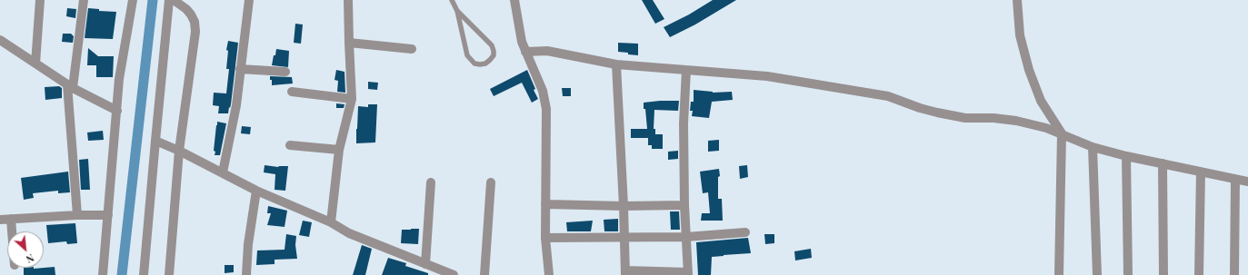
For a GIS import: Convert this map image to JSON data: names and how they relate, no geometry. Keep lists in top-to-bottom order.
{
  "north": "bottom right"
}
